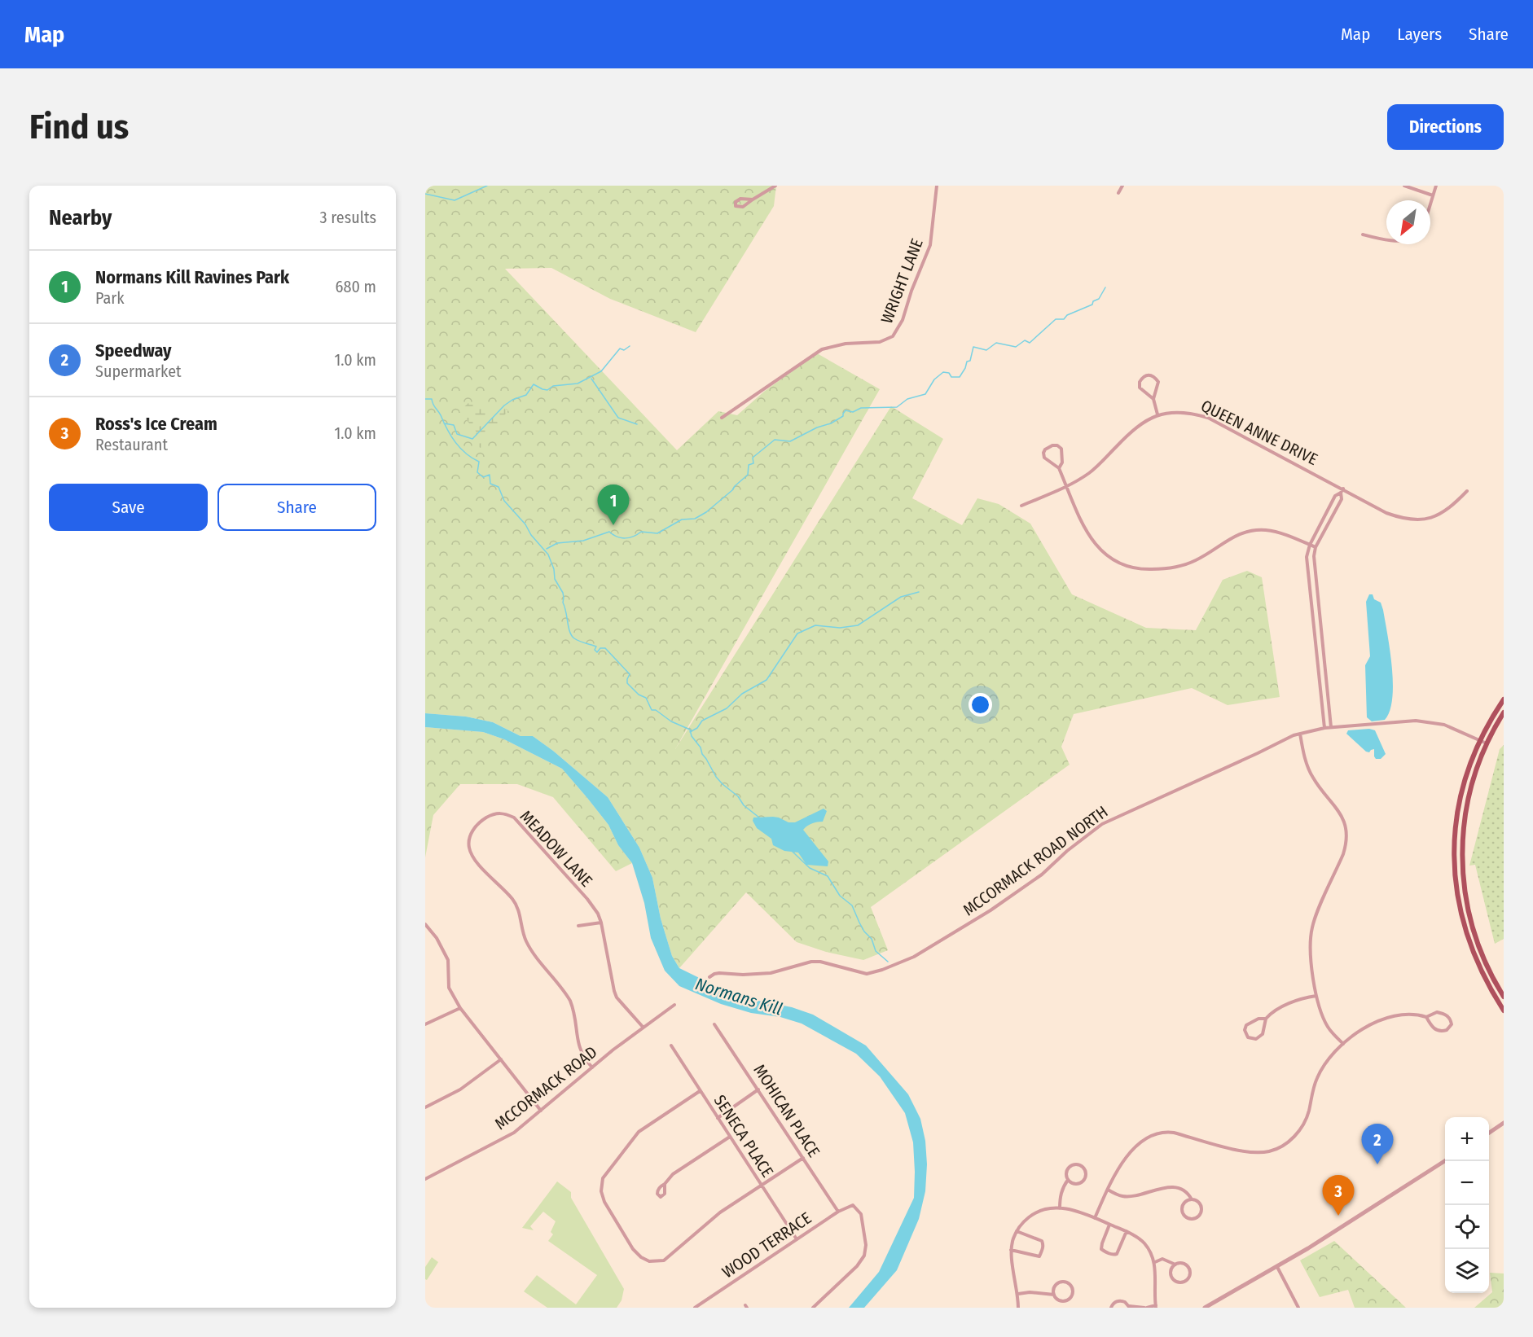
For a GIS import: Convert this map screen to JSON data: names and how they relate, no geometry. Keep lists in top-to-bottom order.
{
  "streets": {
    "street": [
      "WRIGHT LANE",
      "QUEEN ANNE DRIVE",
      "MEADOW LANE",
      "MCCORMACK ROAD NORTH",
      "MCCORMACK ROAD",
      "MOHICAN PLACE",
      "SENECA PLACE",
      "WOOD TERRACE"
    ]
  },
  "crossings": [
    ["MEADOW LANE", "MCCORMACK ROAD"],
    ["MOHICAN PLACE", "WOOD TERRACE"],
    ["SENECA PLACE", "WOOD TERRACE"]
  ],
  "water": ["Normans Kill"],
  "north": "bottom left",
  "page": {
    "header": "Map",
    "nav": ["Map", "Layers", "Share"],
    "buttons": [
      "Directions",
      ["Save", "Share"]
    ],
    "title": "Find us",
    "heading": ["Nearby", "3 results"],
    "list": [
      {
        "mark": "1",
        "name": "Normans Kill Ravines Park",
        "note": "Park",
        "value": "680 m"
      },
      {
        "mark": "2",
        "name": "Speedway",
        "note": "Supermarket",
        "value": "1.0 km"
      },
      {
        "mark": "3",
        "name": "Ross's Ice Cream",
        "note": "Restaurant",
        "value": "1.0 km"
      }
    ],
    "pins": ["1", "2", "3"],
    "map_buttons": ["+", "−"]
  }
}
